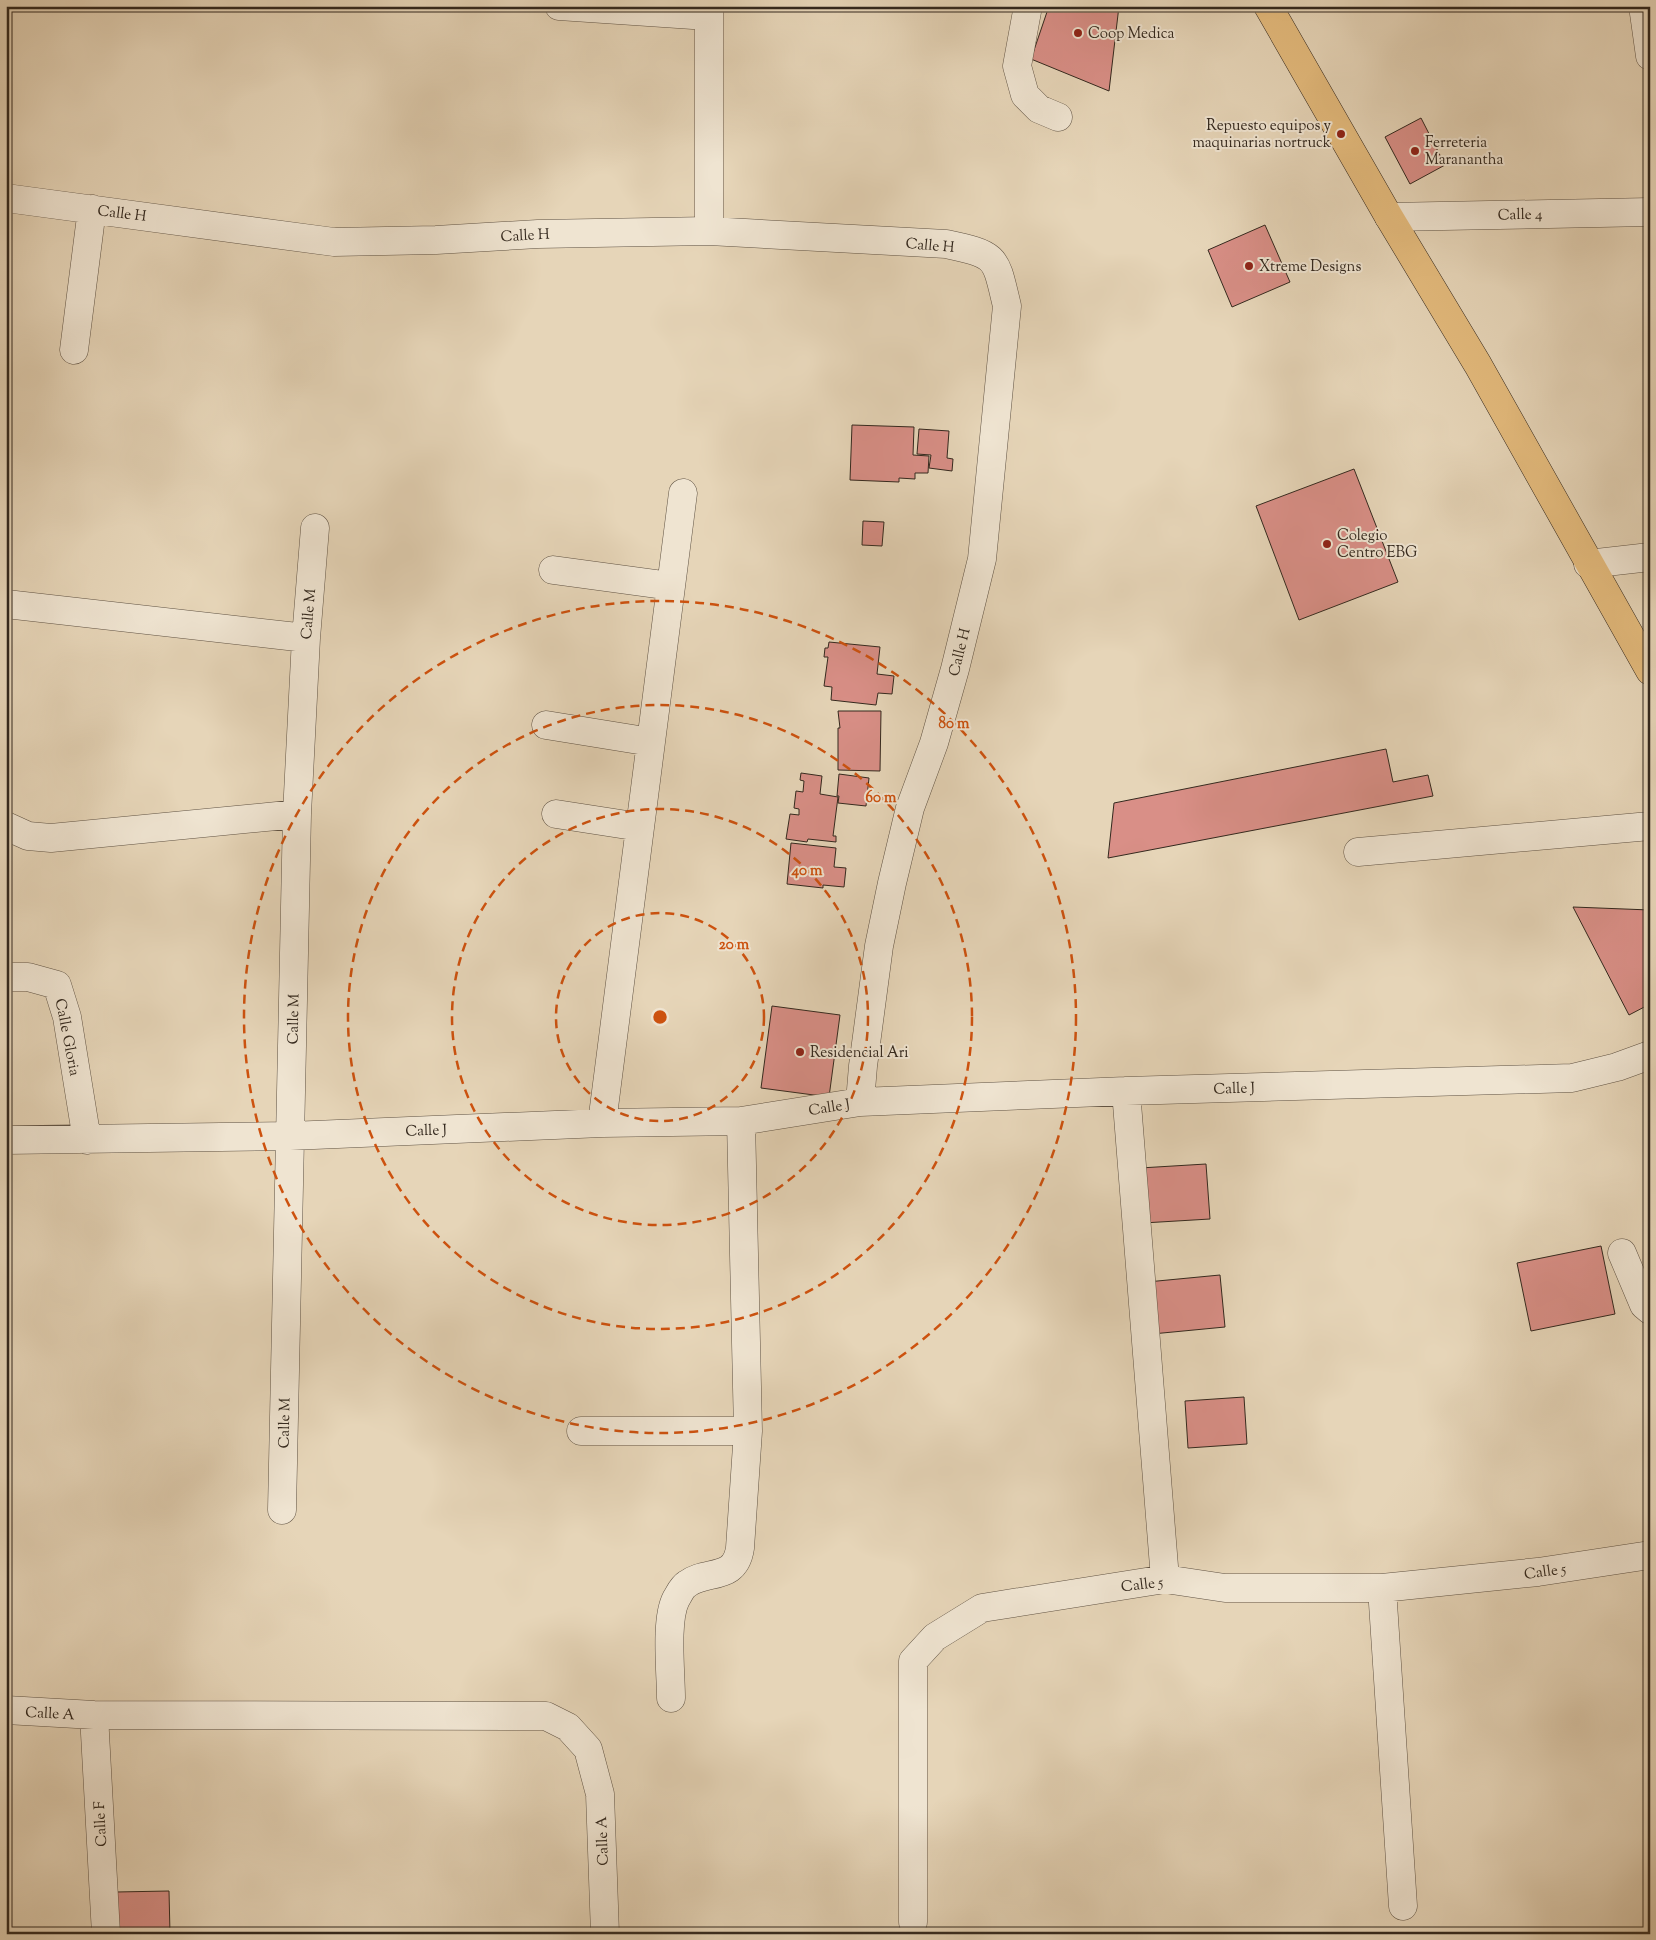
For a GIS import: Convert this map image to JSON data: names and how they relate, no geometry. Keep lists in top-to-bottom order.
{
  "streets": {
    "street": [
      "Calle H",
      "Calle 4",
      "Calle M",
      "Calle Gloria",
      "Calle J",
      "Calle 5",
      "Calle A",
      "Calle F"
    ]
  },
  "crossings": [
    ["Calle H", "Calle J"],
    ["Calle M", "Calle J"],
    ["Calle Gloria", "Calle J"],
    ["Calle A", "Calle F"]
  ],
  "places": [
    "Coop Medica",
    "Repuesto equipos y maquinarias nortruck",
    "Ferreteria Maranantha",
    "Xtreme Designs",
    "Colegio Centro EBG",
    "Residencial Ari"
  ],
  "rings": [
    "80 m",
    "60 m",
    "40 m",
    "20 m"
  ]
}
